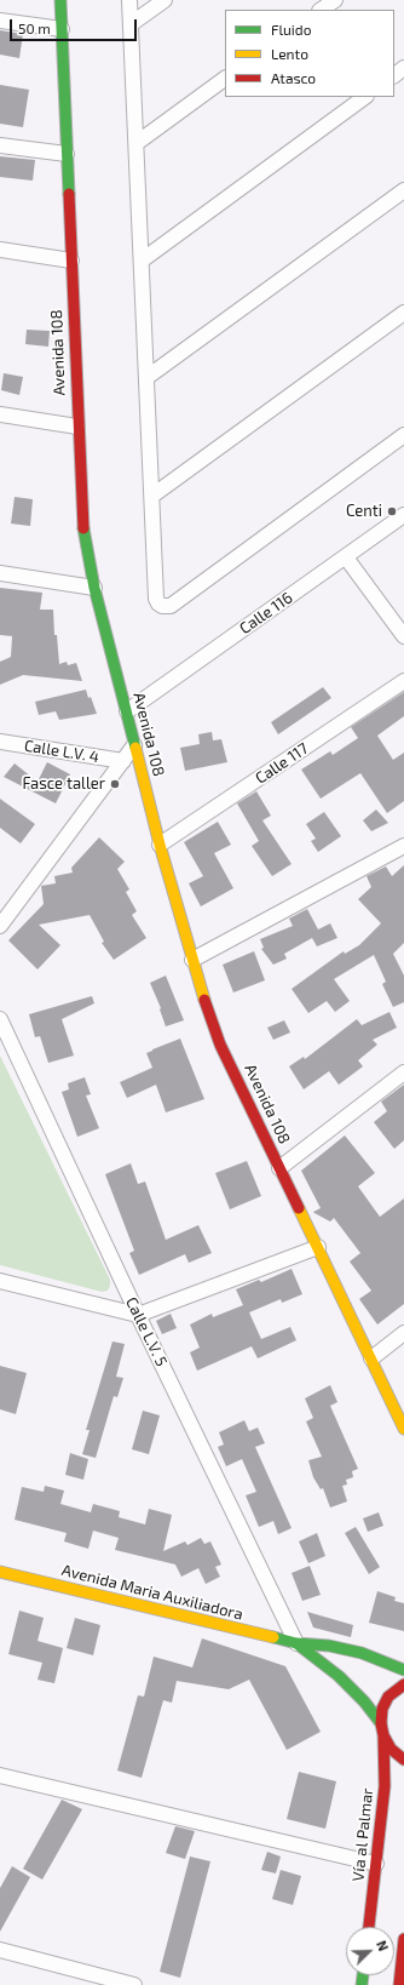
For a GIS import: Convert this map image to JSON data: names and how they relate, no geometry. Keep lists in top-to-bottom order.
{
  "streets": {
    "street": [
      "Avenida 108",
      "Calle 116",
      "Calle L.V. 4",
      "Calle 117",
      "Calle L.V. 5",
      "Avenida Maria Auxiliadora",
      "Vía al Palmar"
    ]
  },
  "crossings": [
    ["Avenida 108", "Calle 116"],
    ["Avenida 108", "Calle 117"],
    ["Calle L.V. 5", "Avenida Maria Auxiliadora"],
    ["Avenida Maria Auxiliadora", "Vía al Palmar"]
  ],
  "places": ["Centi", "Fasce taller"],
  "legend": ["Fluido", "Lento", "Atasco"],
  "scale_bar": "50 m",
  "north": "top right"
}
